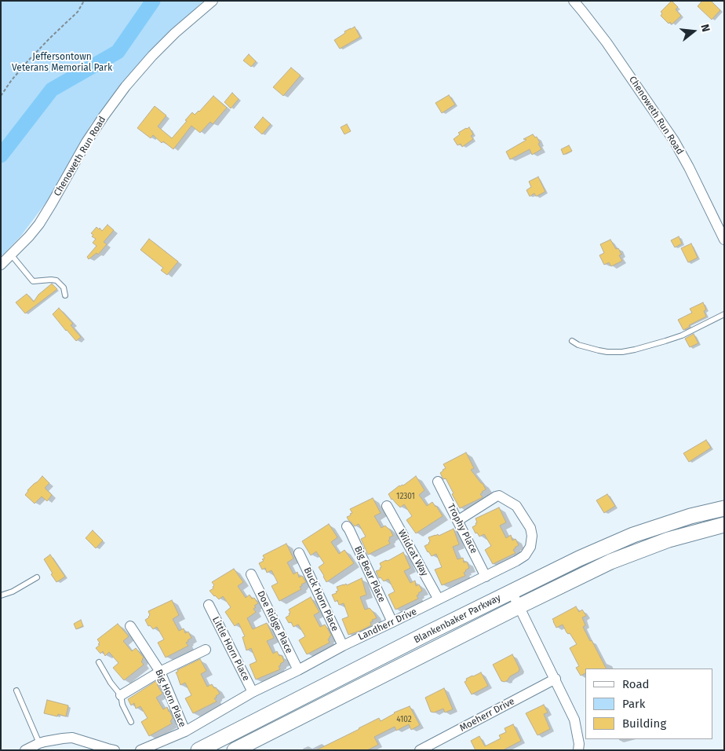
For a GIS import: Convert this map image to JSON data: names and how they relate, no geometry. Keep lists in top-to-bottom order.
{
  "streets": {
    "main road": ["Blankenbaker Parkway"],
    "street": [
      "Chenoweth Run Road",
      "Trophy Place",
      "Wildcat Way",
      "Big Bear Place",
      "Buck Horn Place",
      "Doe Ridge Place",
      "Landherr Drive",
      "Little Horn Place",
      "Big Horn Place",
      "Moeherr Drive"
    ]
  },
  "crossings": [
    ["Trophy Place", "Landherr Drive"],
    ["Wildcat Way", "Landherr Drive"],
    ["Big Bear Place", "Landherr Drive"],
    ["Buck Horn Place", "Landherr Drive"],
    ["Doe Ridge Place", "Landherr Drive"],
    ["Landherr Drive", "Little Horn Place"],
    ["Landherr Drive", "Big Horn Place"]
  ],
  "parks": ["Jeffersontown Veterans Memorial Park"],
  "house_numbers": ["12301", "4102"],
  "legend": ["Road", "Park", "Building"],
  "north": "right"
}
